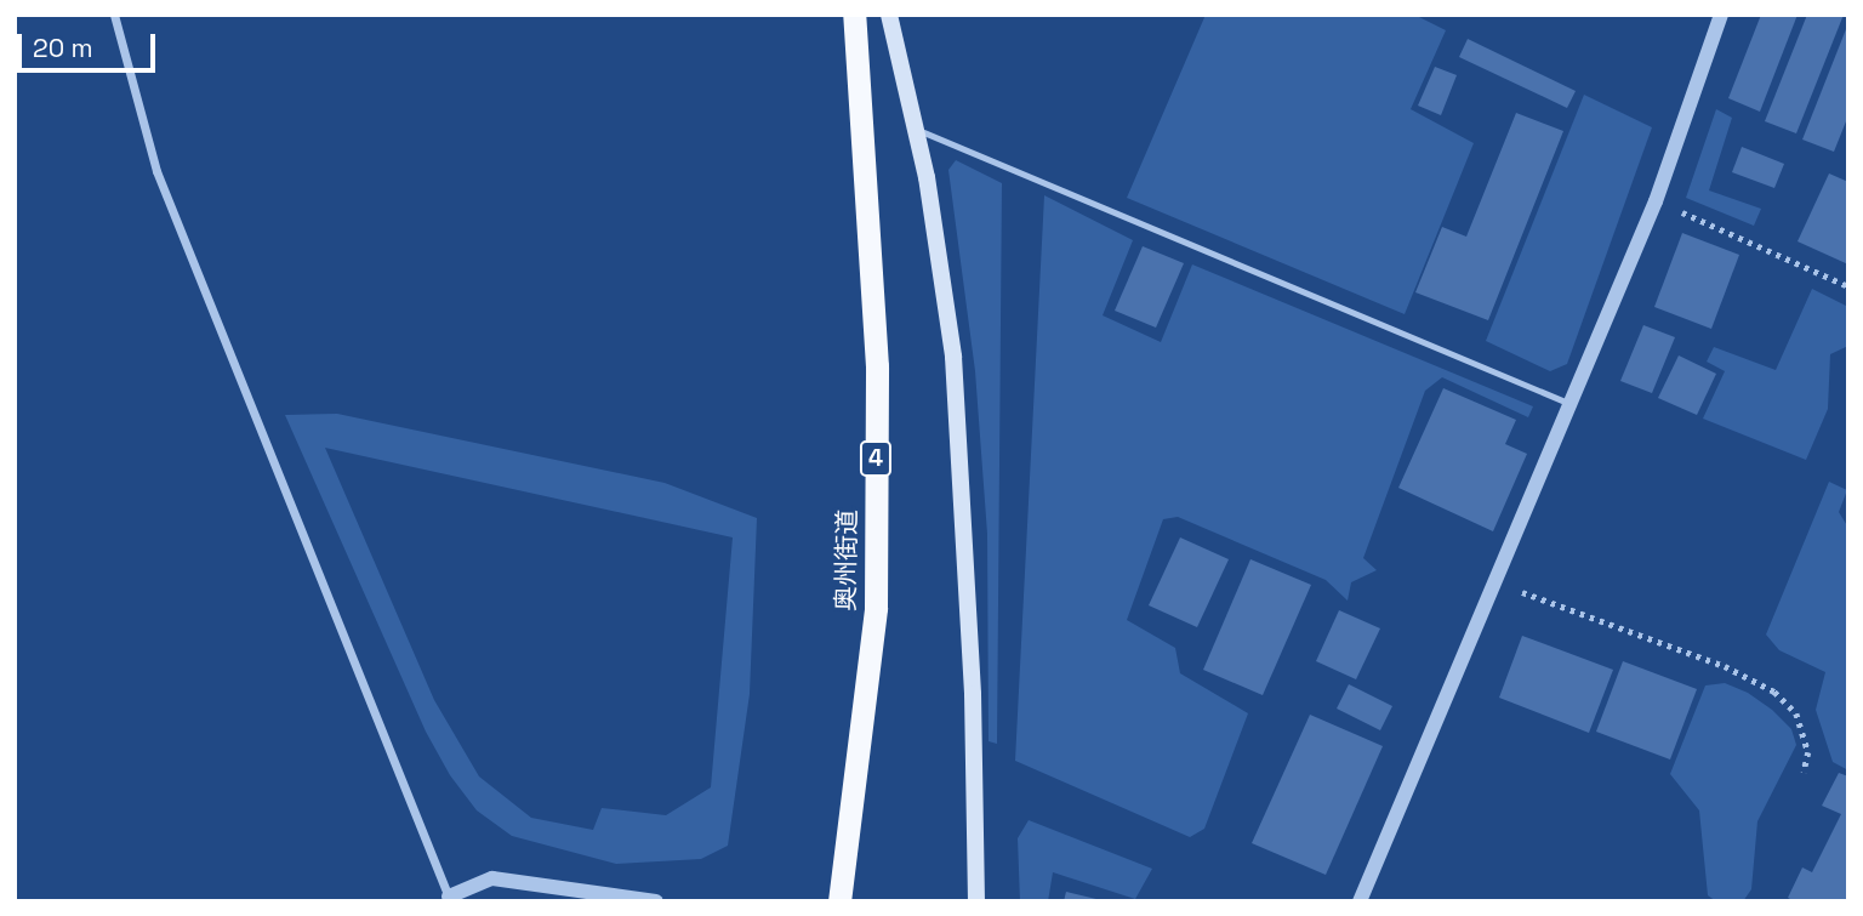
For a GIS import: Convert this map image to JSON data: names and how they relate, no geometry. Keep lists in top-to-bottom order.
{
  "streets": {
    "highway": ["4", "奥州街道"]
  },
  "scale_bar": "20 m"
}
